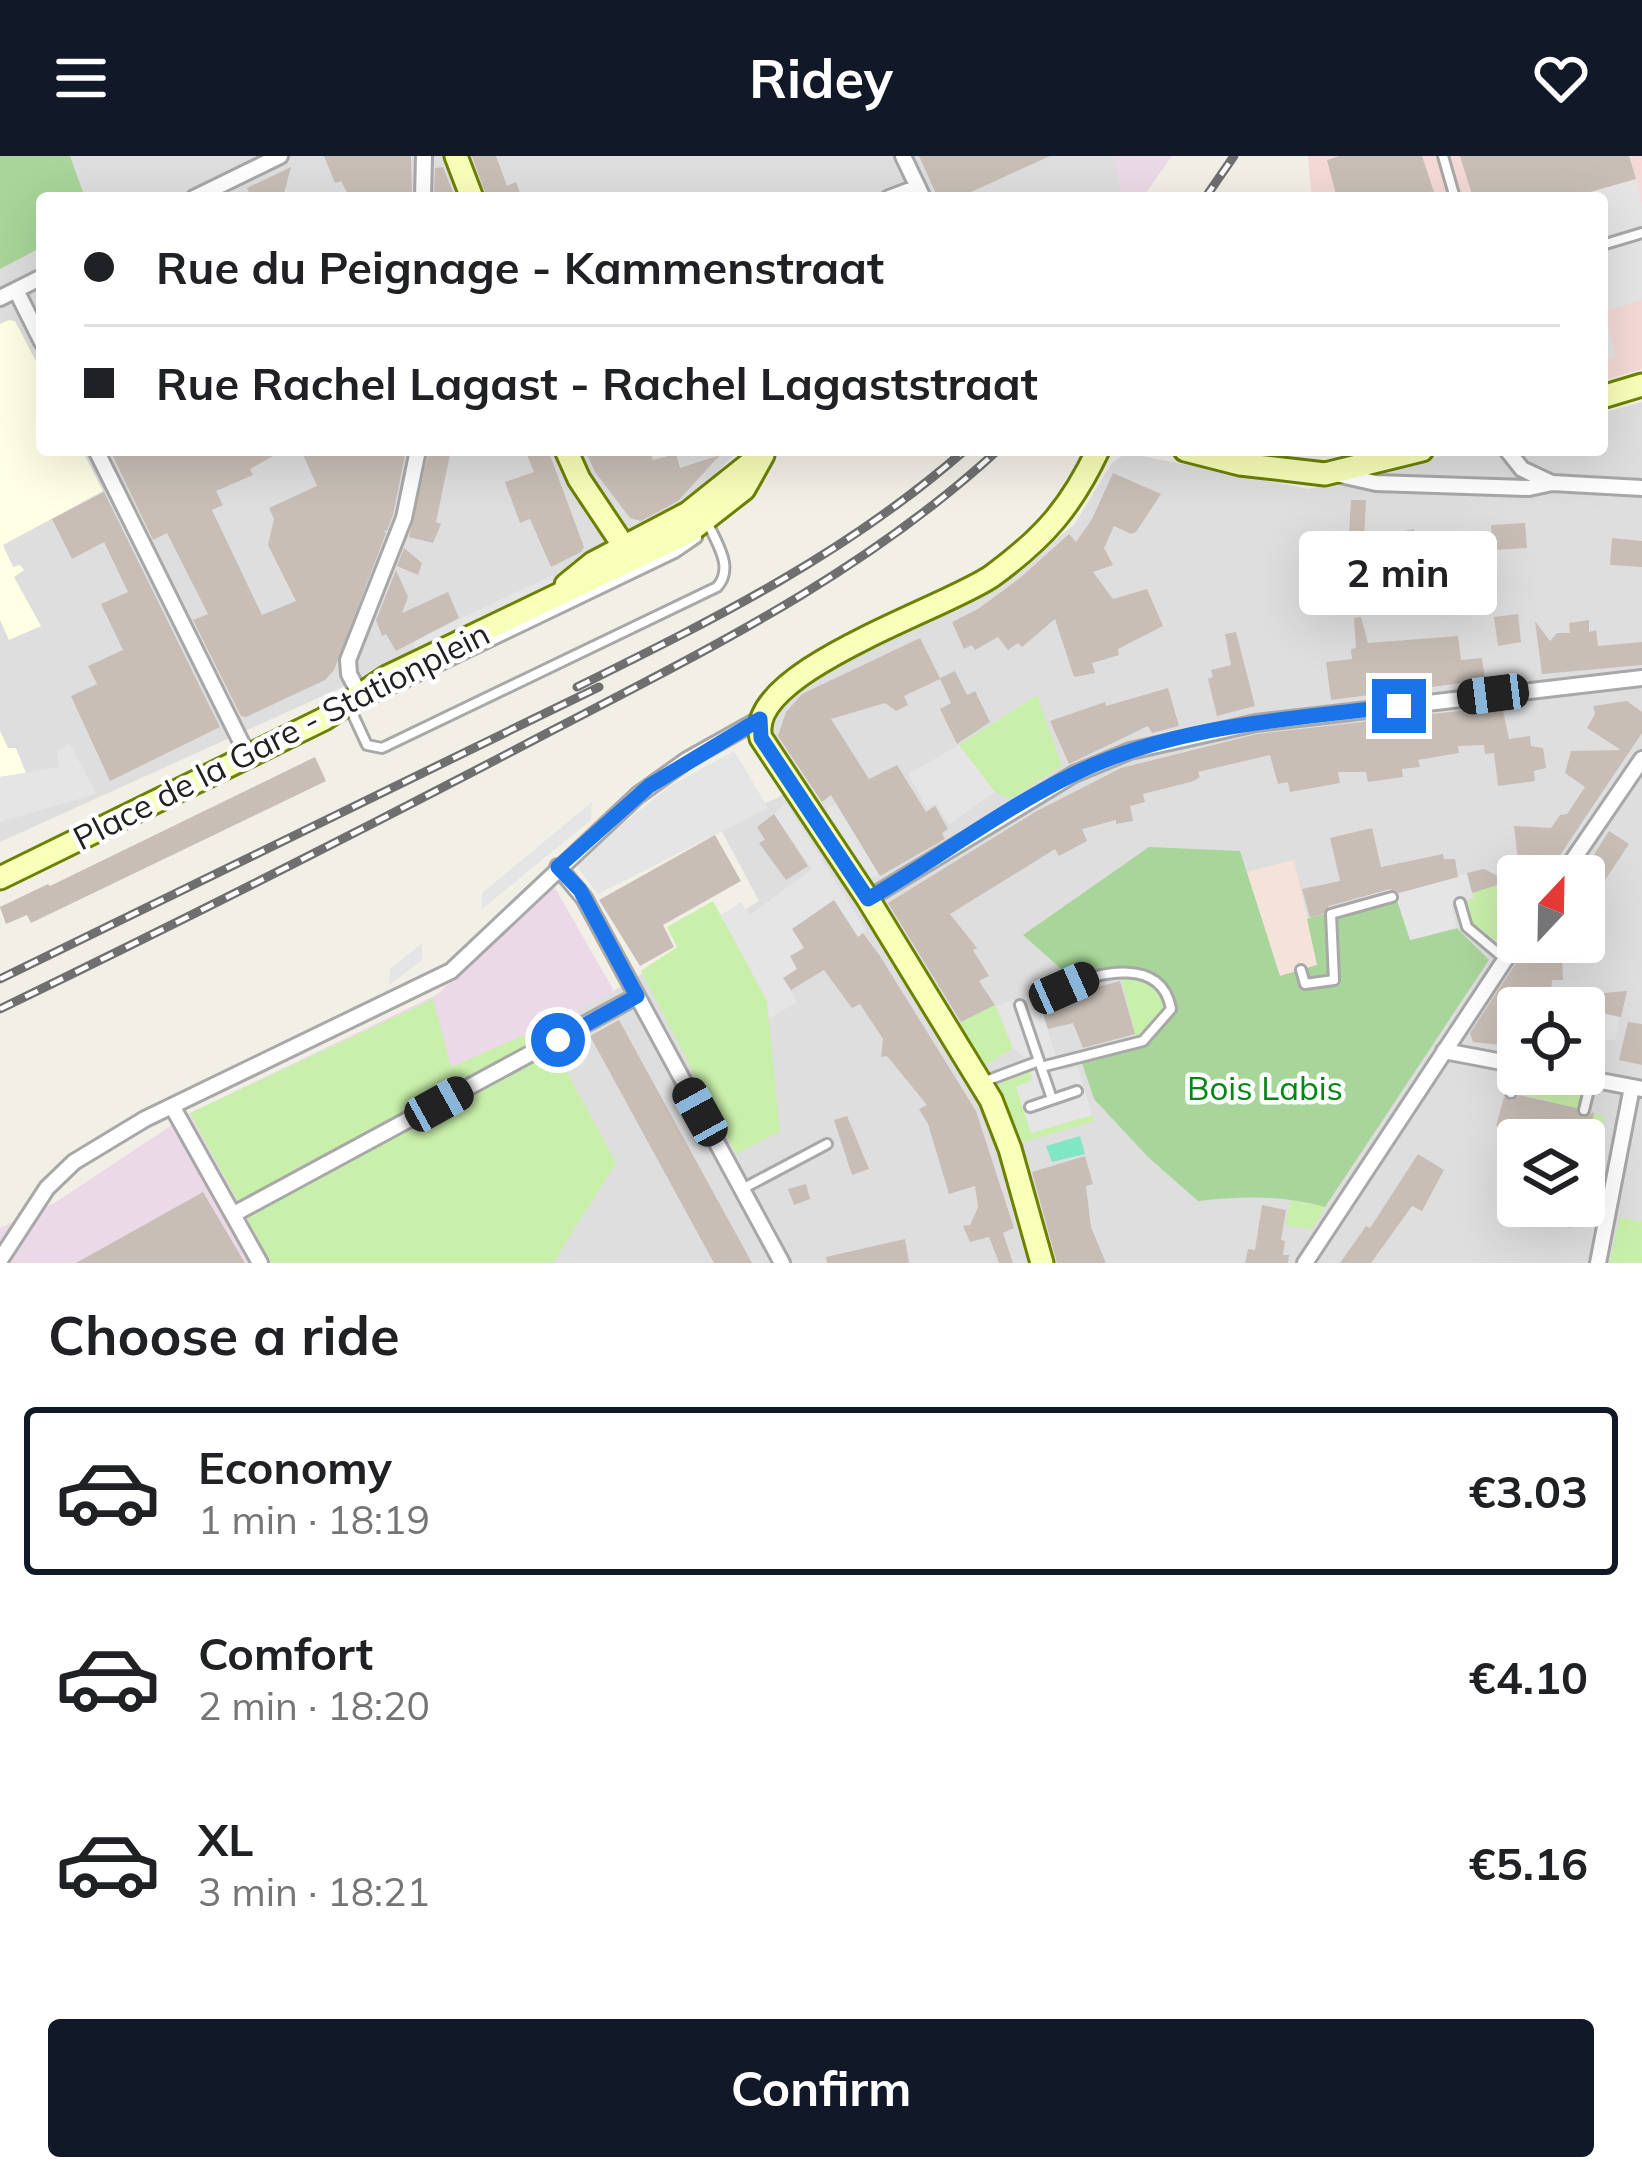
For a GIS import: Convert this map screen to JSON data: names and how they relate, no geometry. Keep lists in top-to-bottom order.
{
  "streets": {
    "street": ["Place de la Gare - Stationplein"]
  },
  "parks": ["Bois Labis"],
  "north": "top",
  "page": {
    "header": "Ridey",
    "banner": ["Rue du Peignage - Kammenstraat", "Rue Rachel Lagast - Rachel Lagaststraat"],
    "bubble": "2 min",
    "heading": "Choose a ride",
    "list": [
      {
        "name": "Economy",
        "note": "1 min · 18:19",
        "value": "€3.03"
      },
      {
        "name": "Comfort",
        "note": "2 min · 18:20",
        "value": "€4.10"
      },
      {
        "name": "XL",
        "note": "3 min · 18:21",
        "value": "€5.16"
      }
    ],
    "buttons": "Confirm"
  }
}
